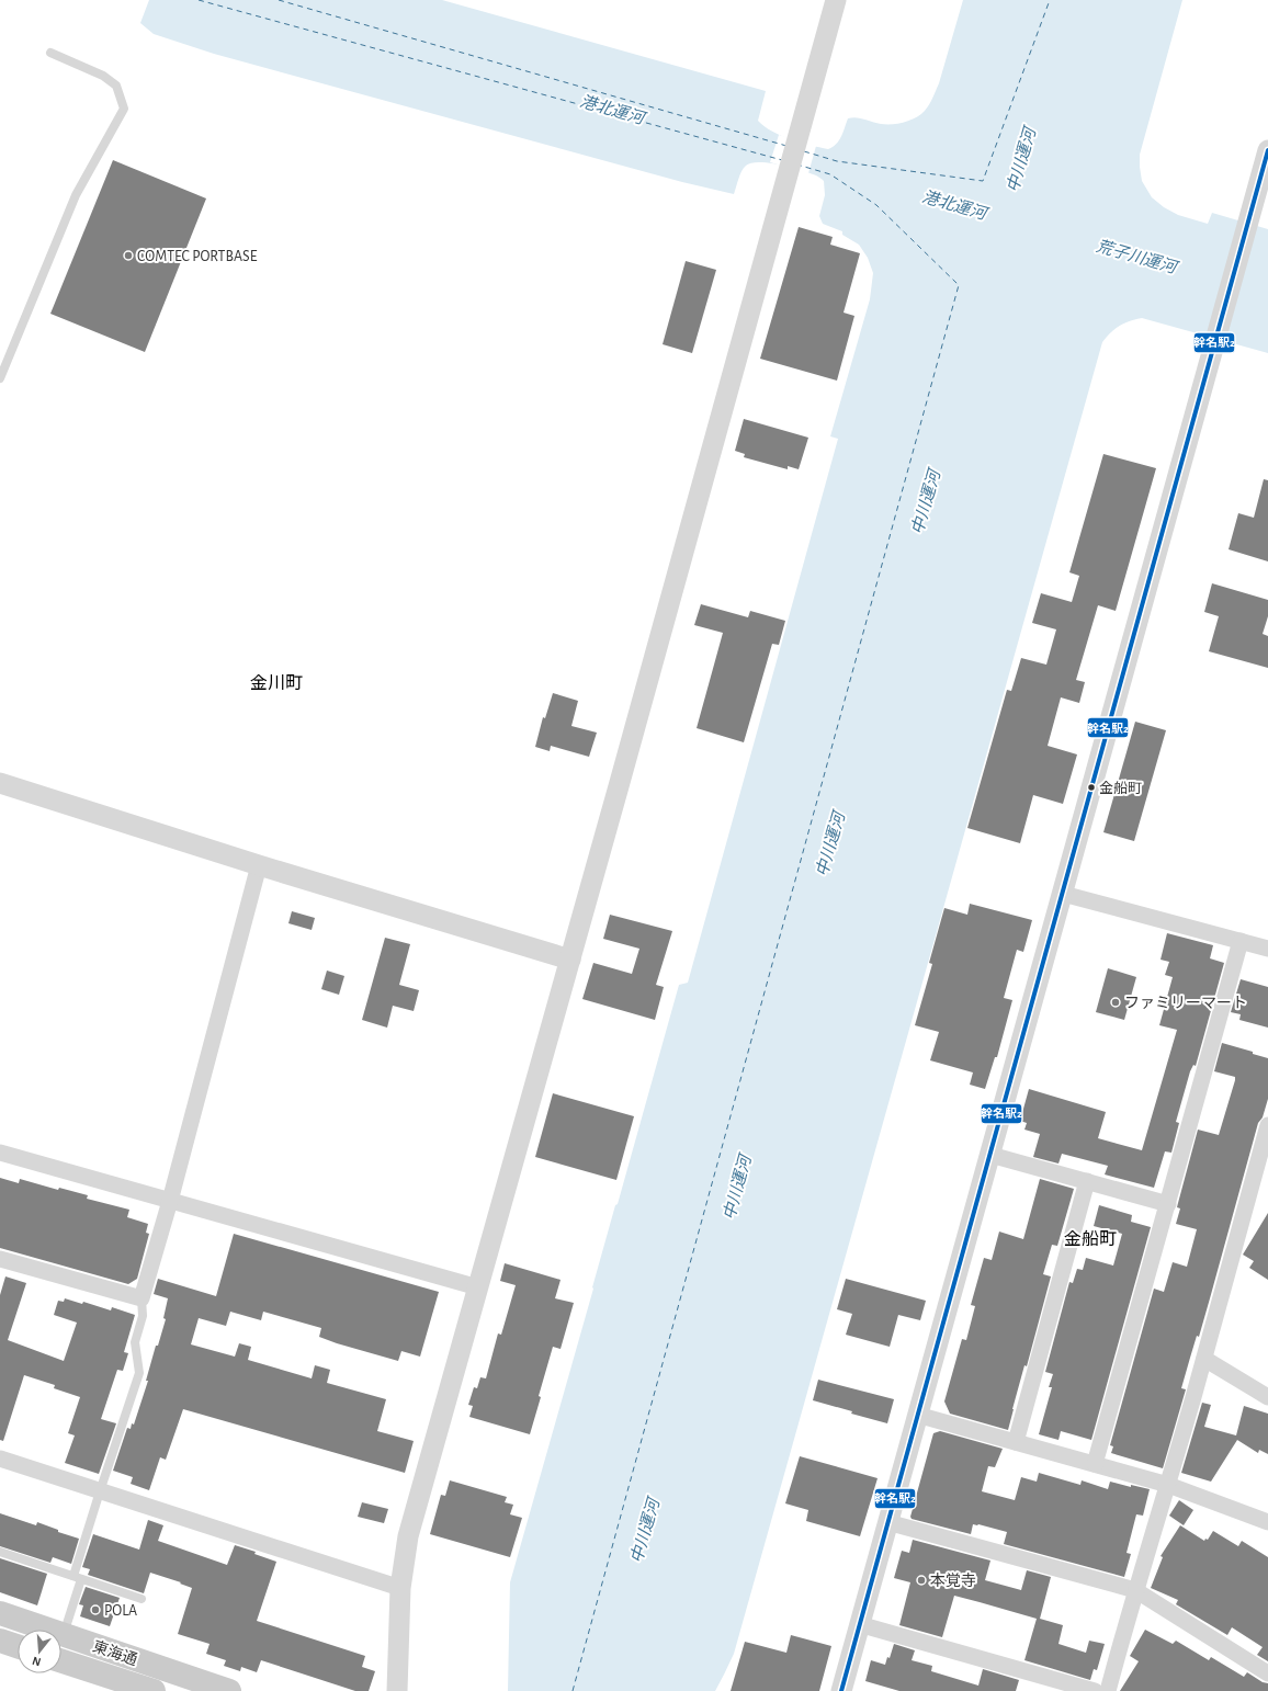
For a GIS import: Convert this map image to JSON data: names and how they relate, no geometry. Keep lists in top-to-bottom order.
{
  "streets": {
    "main road": ["東海通"]
  },
  "districts": ["金川町", "金船町"],
  "water": ["港北運河", "中川運河", "荒子川運河"],
  "places": [
    "COMTEC PORTBASE",
    "金船町",
    "ファミリーマート",
    "本覚寺",
    "POLA"
  ],
  "lines": ["transit line 幹名駅2"],
  "north": "bottom"
}
